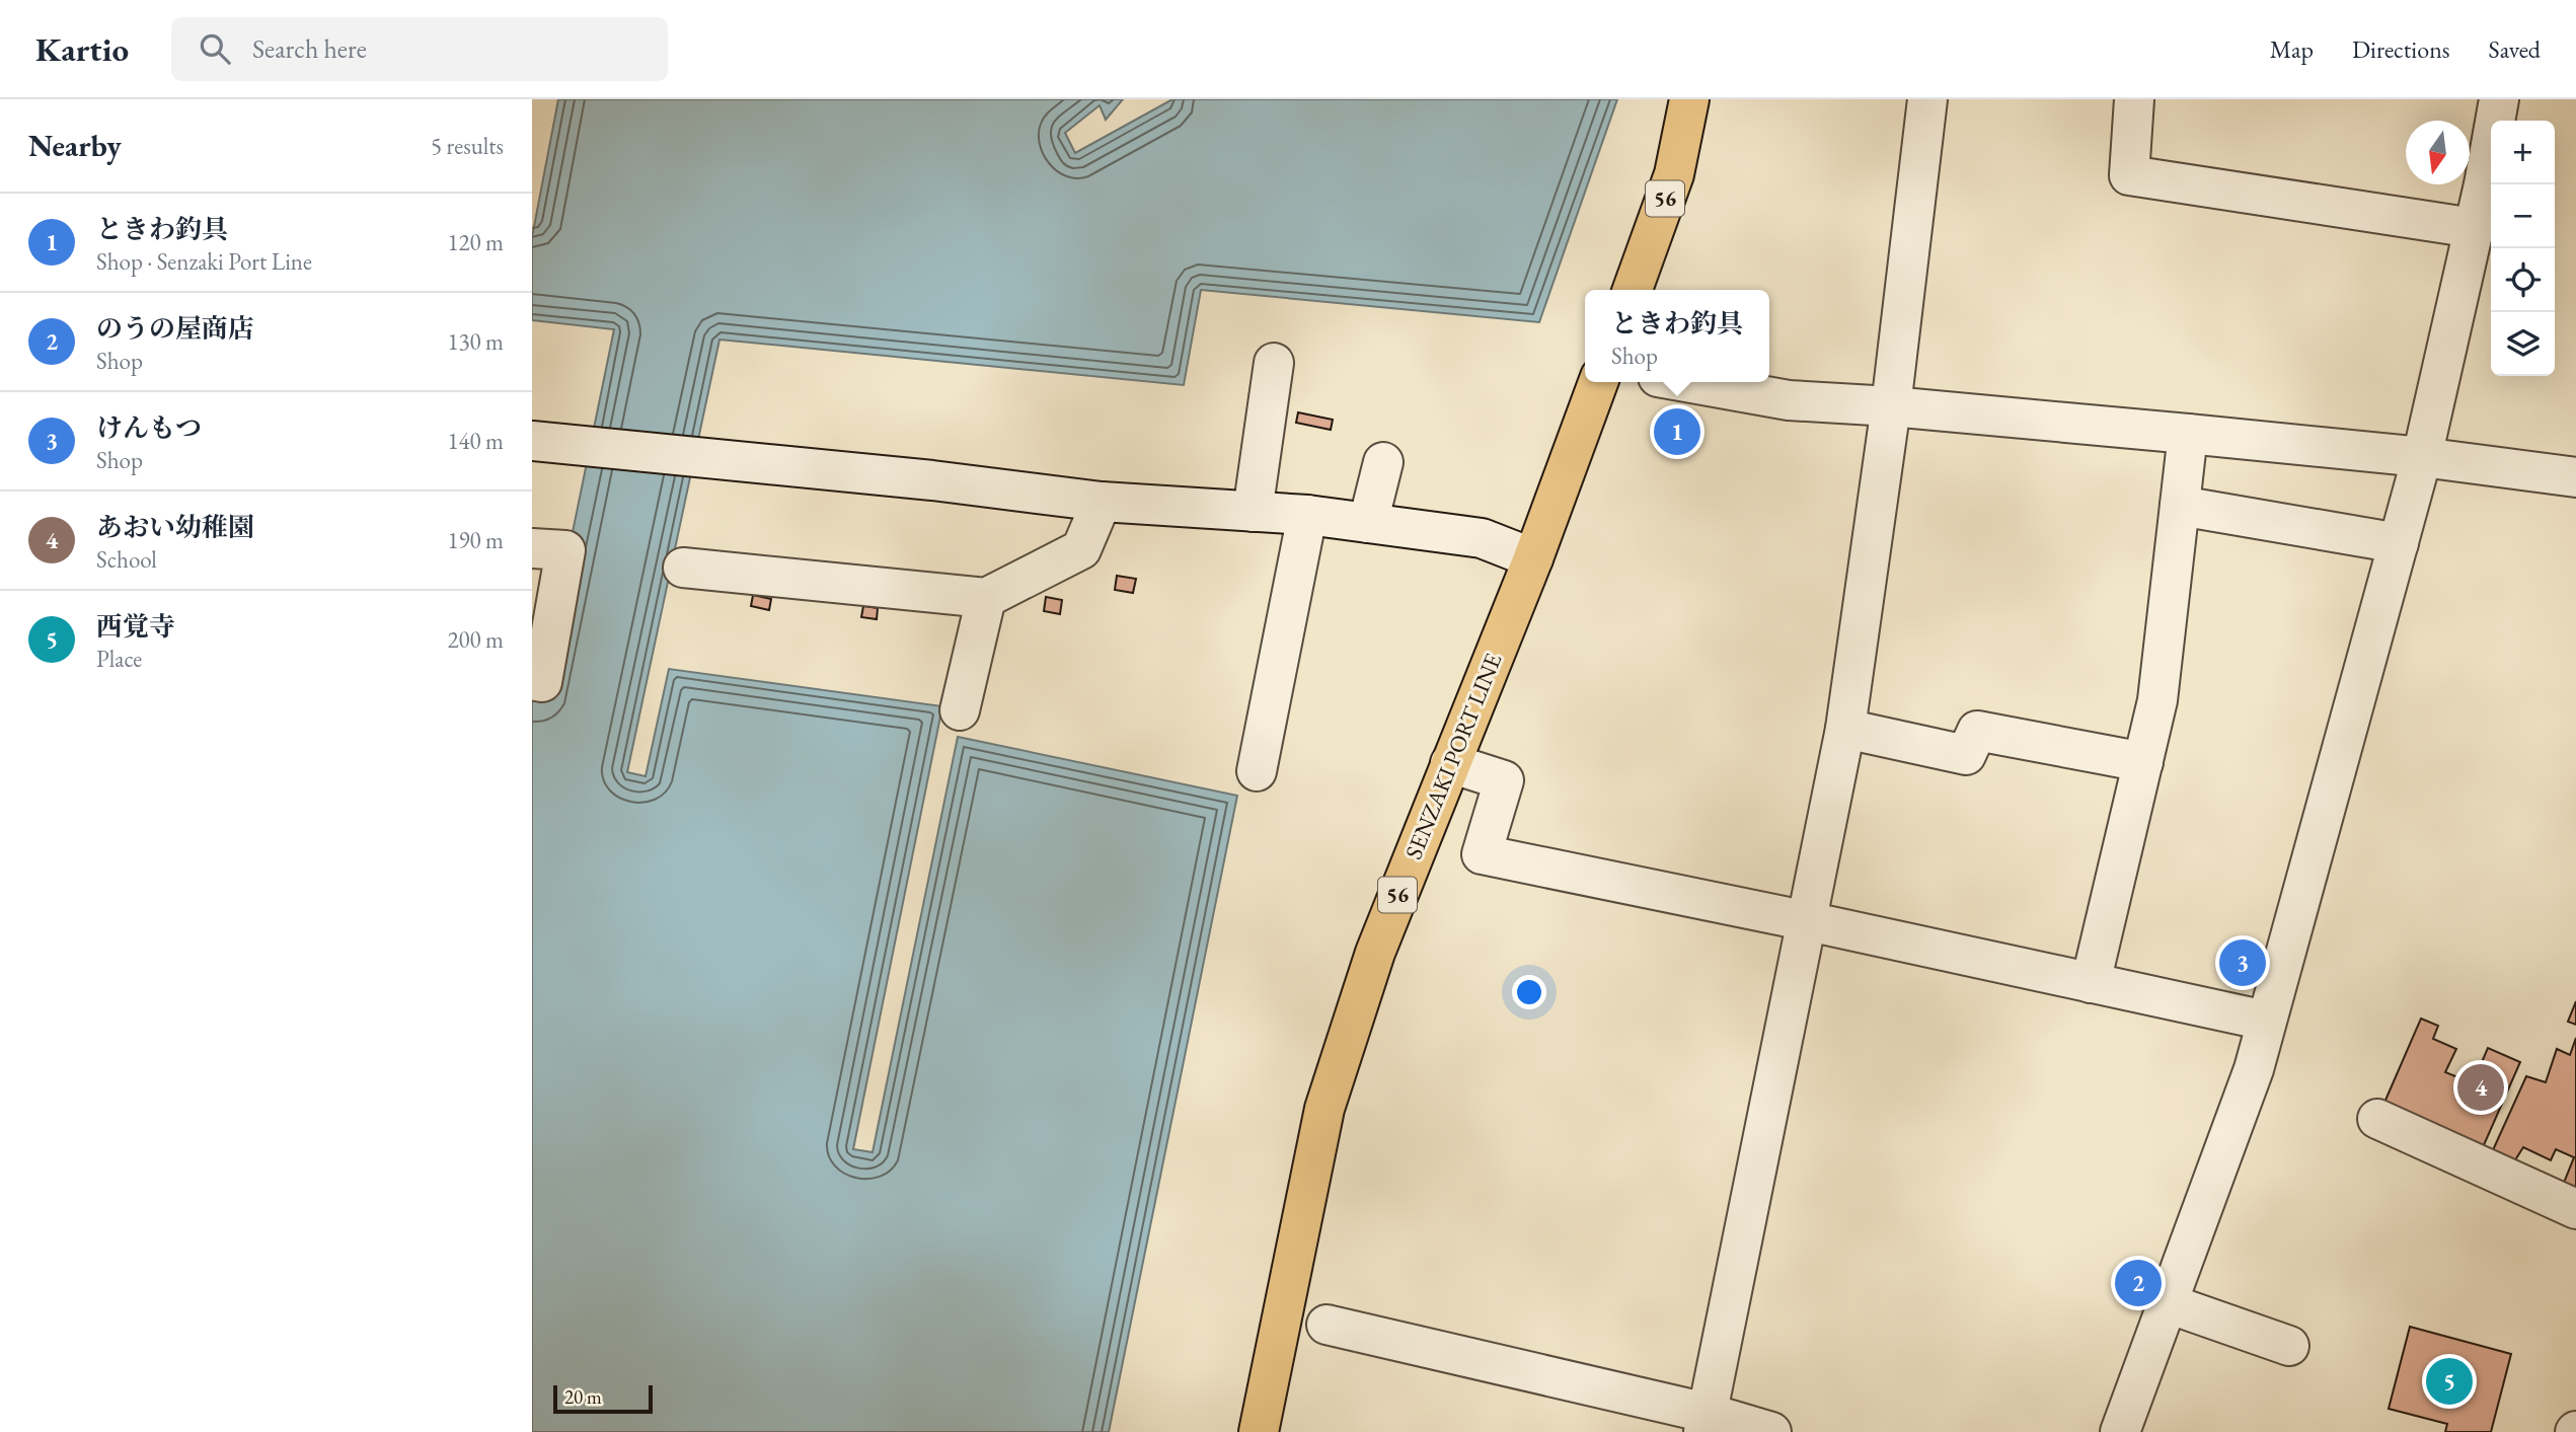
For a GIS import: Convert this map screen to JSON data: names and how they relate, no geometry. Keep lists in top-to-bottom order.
{
  "streets": {
    "main road": ["56", "SENZAKI PORT LINE"]
  },
  "scale_bar": "20 m",
  "north": "bottom",
  "page": {
    "header": "Kartio",
    "search": "Search here",
    "nav": ["Map", "Directions", "Saved"],
    "heading": ["Nearby", "5 results"],
    "map_buttons": ["+", "−"],
    "list": [
      {
        "mark": "1",
        "name": "ときわ釣具",
        "note": "Shop · Senzaki Port Line",
        "value": "120 m"
      },
      {
        "mark": "2",
        "name": "のうの屋商店",
        "note": "Shop",
        "value": "130 m"
      },
      {
        "mark": "3",
        "name": "けんもつ",
        "note": "Shop",
        "value": "140 m"
      },
      {
        "mark": "4",
        "name": "あおい幼稚園",
        "note": "School",
        "value": "190 m"
      },
      {
        "mark": "5",
        "name": "西覚寺",
        "note": "Place",
        "value": "200 m"
      }
    ],
    "popup": ["ときわ釣具", "Shop"],
    "pins": [
      "1",
      "3",
      "4",
      "2",
      "5"
    ],
    "scale": "20 m"
  }
}
